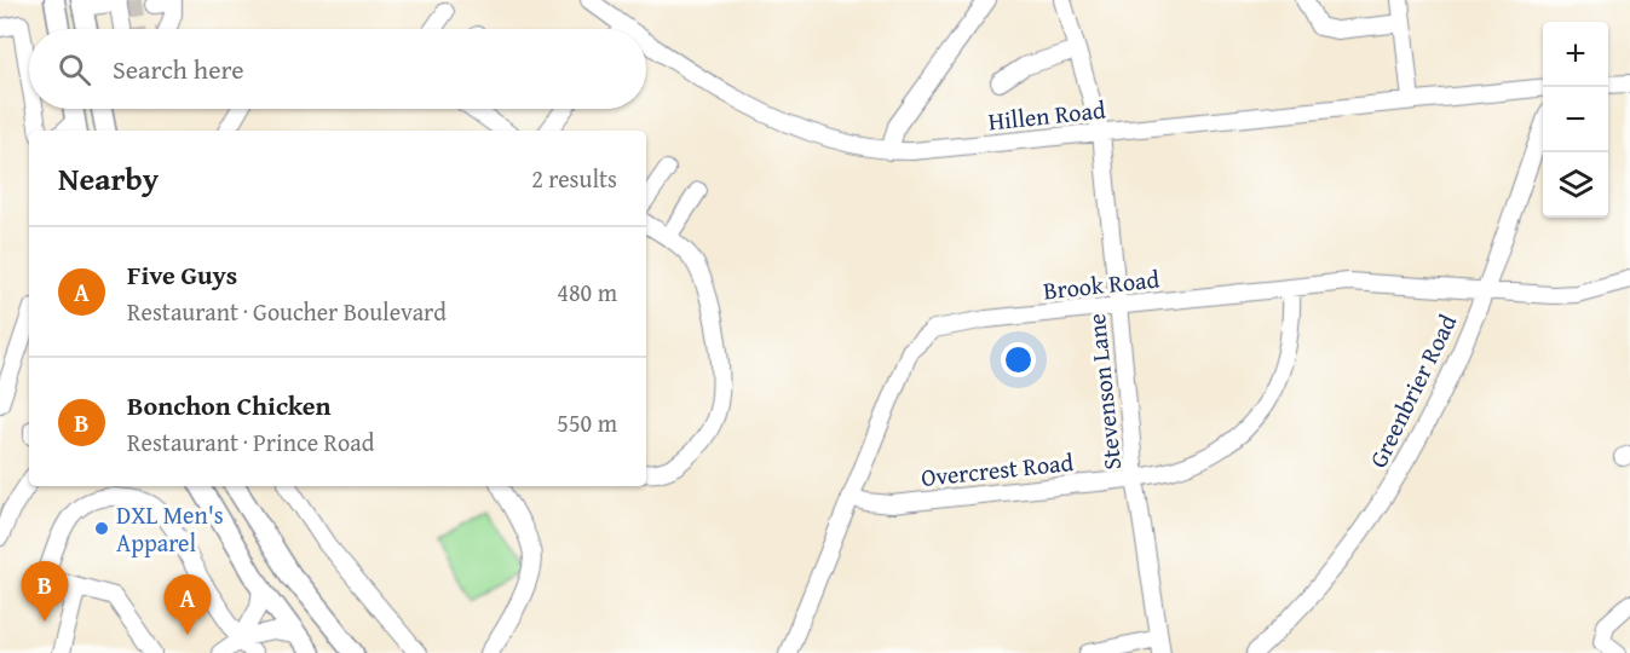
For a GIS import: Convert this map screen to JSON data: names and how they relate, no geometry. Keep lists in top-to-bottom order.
{
  "streets": {
    "street": [
      "Hillen Road",
      "Brook Road",
      "Greenbrier Road",
      "Stevenson Lane",
      "Overcrest Road"
    ]
  },
  "crossings": [
    ["Hillen Road", "Stevenson Lane"],
    ["Brook Road", "Greenbrier Road"],
    ["Brook Road", "Stevenson Lane"],
    ["Brook Road", "Overcrest Road"],
    ["Stevenson Lane", "Overcrest Road"]
  ],
  "places": ["DXL Men's Apparel"],
  "page": {
    "map_buttons": ["+", "−"],
    "search": "Search here",
    "heading": ["Nearby", "2 results"],
    "list": [
      {
        "mark": "A",
        "name": "Five Guys",
        "note": "Restaurant · Goucher Boulevard",
        "value": "480 m"
      },
      {
        "mark": "B",
        "name": "Bonchon Chicken",
        "note": "Restaurant · Prince Road",
        "value": "550 m"
      }
    ],
    "pins": ["B", "A"]
  }
}
